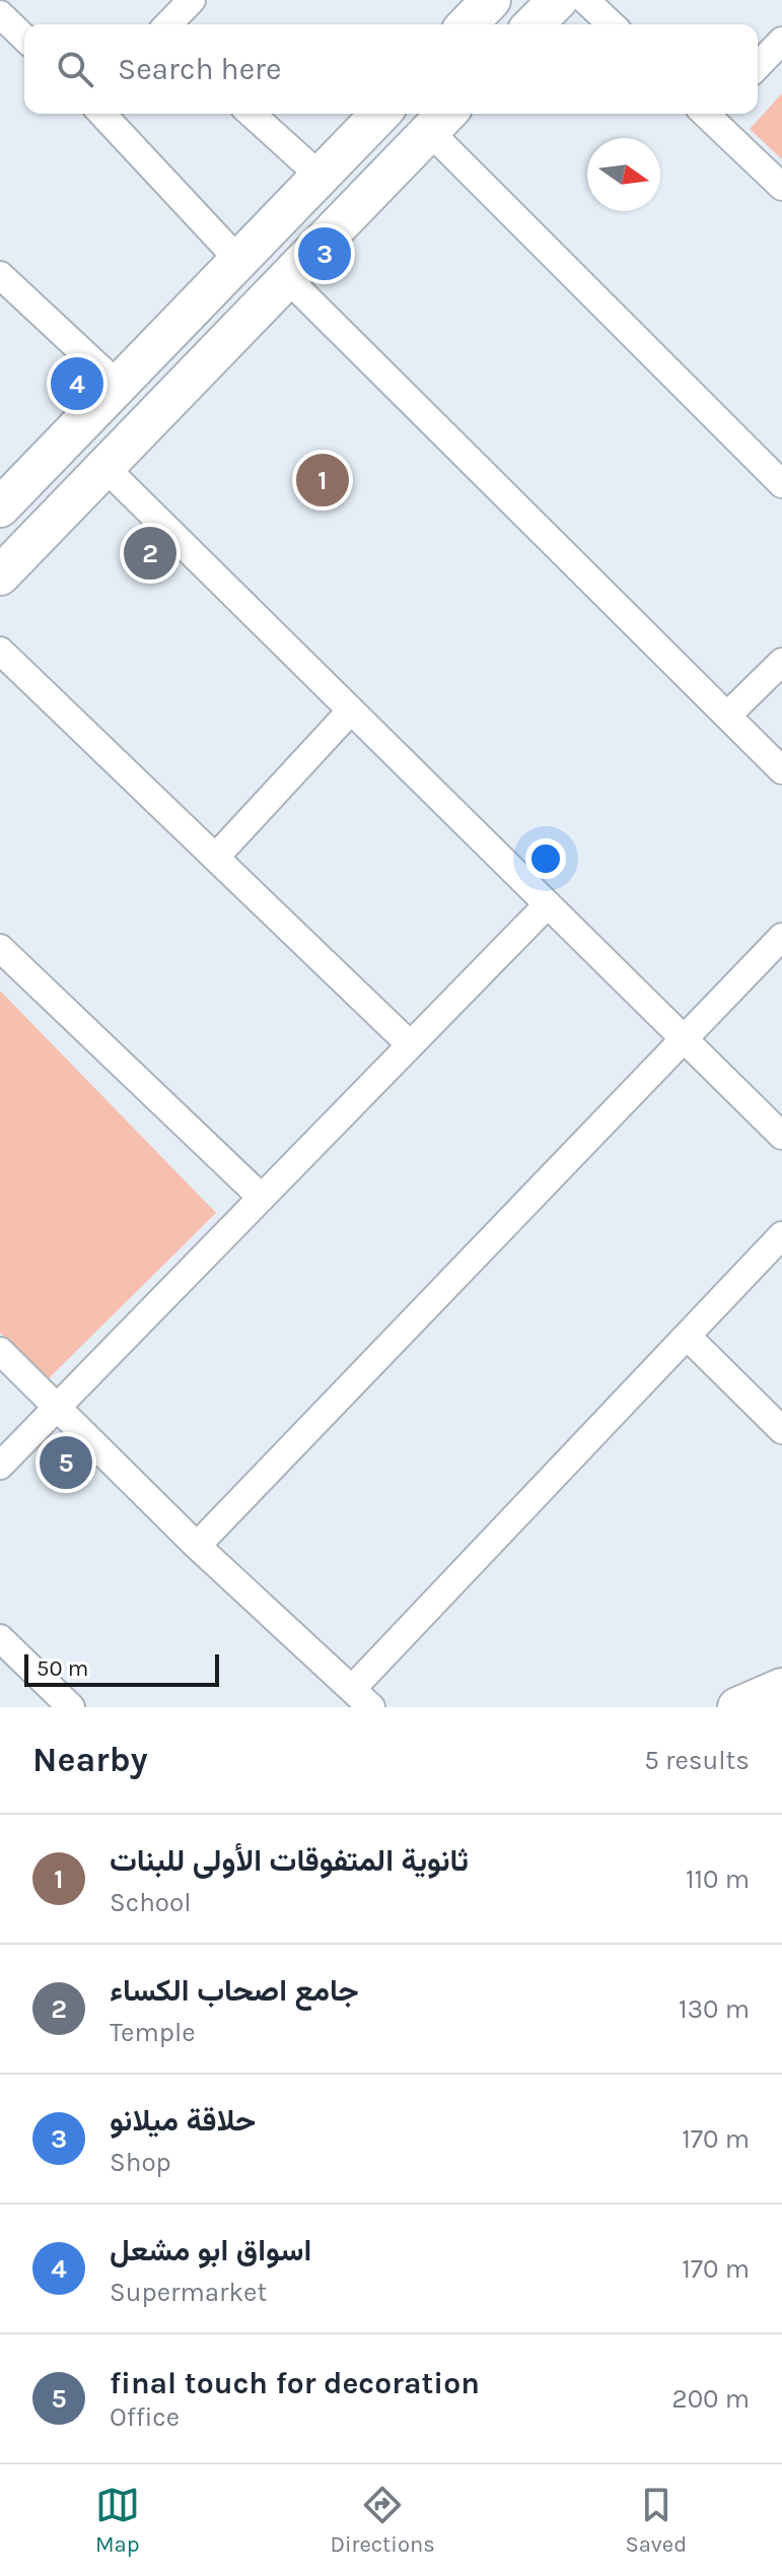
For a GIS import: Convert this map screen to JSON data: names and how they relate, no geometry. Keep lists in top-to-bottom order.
{
  "scale_bar": "50 m",
  "north": "right",
  "page": {
    "search": "Search here",
    "pins": [
      "3",
      "4",
      "1",
      "2",
      "5"
    ],
    "scale": "50 m",
    "heading": ["Nearby", "5 results"],
    "list": [
      {
        "mark": "1",
        "name": "ثانوية المتفوقات الأولى للبنات",
        "note": "School",
        "value": "110 m"
      },
      {
        "mark": "2",
        "name": "جامع اصحاب الكساء",
        "note": "Temple",
        "value": "130 m"
      },
      {
        "mark": "3",
        "name": "حلاقة ميلانو",
        "note": "Shop",
        "value": "170 m"
      },
      {
        "mark": "4",
        "name": "اسواق ابو مشعل",
        "note": "Supermarket",
        "value": "170 m"
      },
      {
        "mark": "5",
        "name": "final touch for decoration",
        "note": "Office",
        "value": "200 m"
      }
    ],
    "nav": ["Map", "Directions", "Saved"]
  }
}
